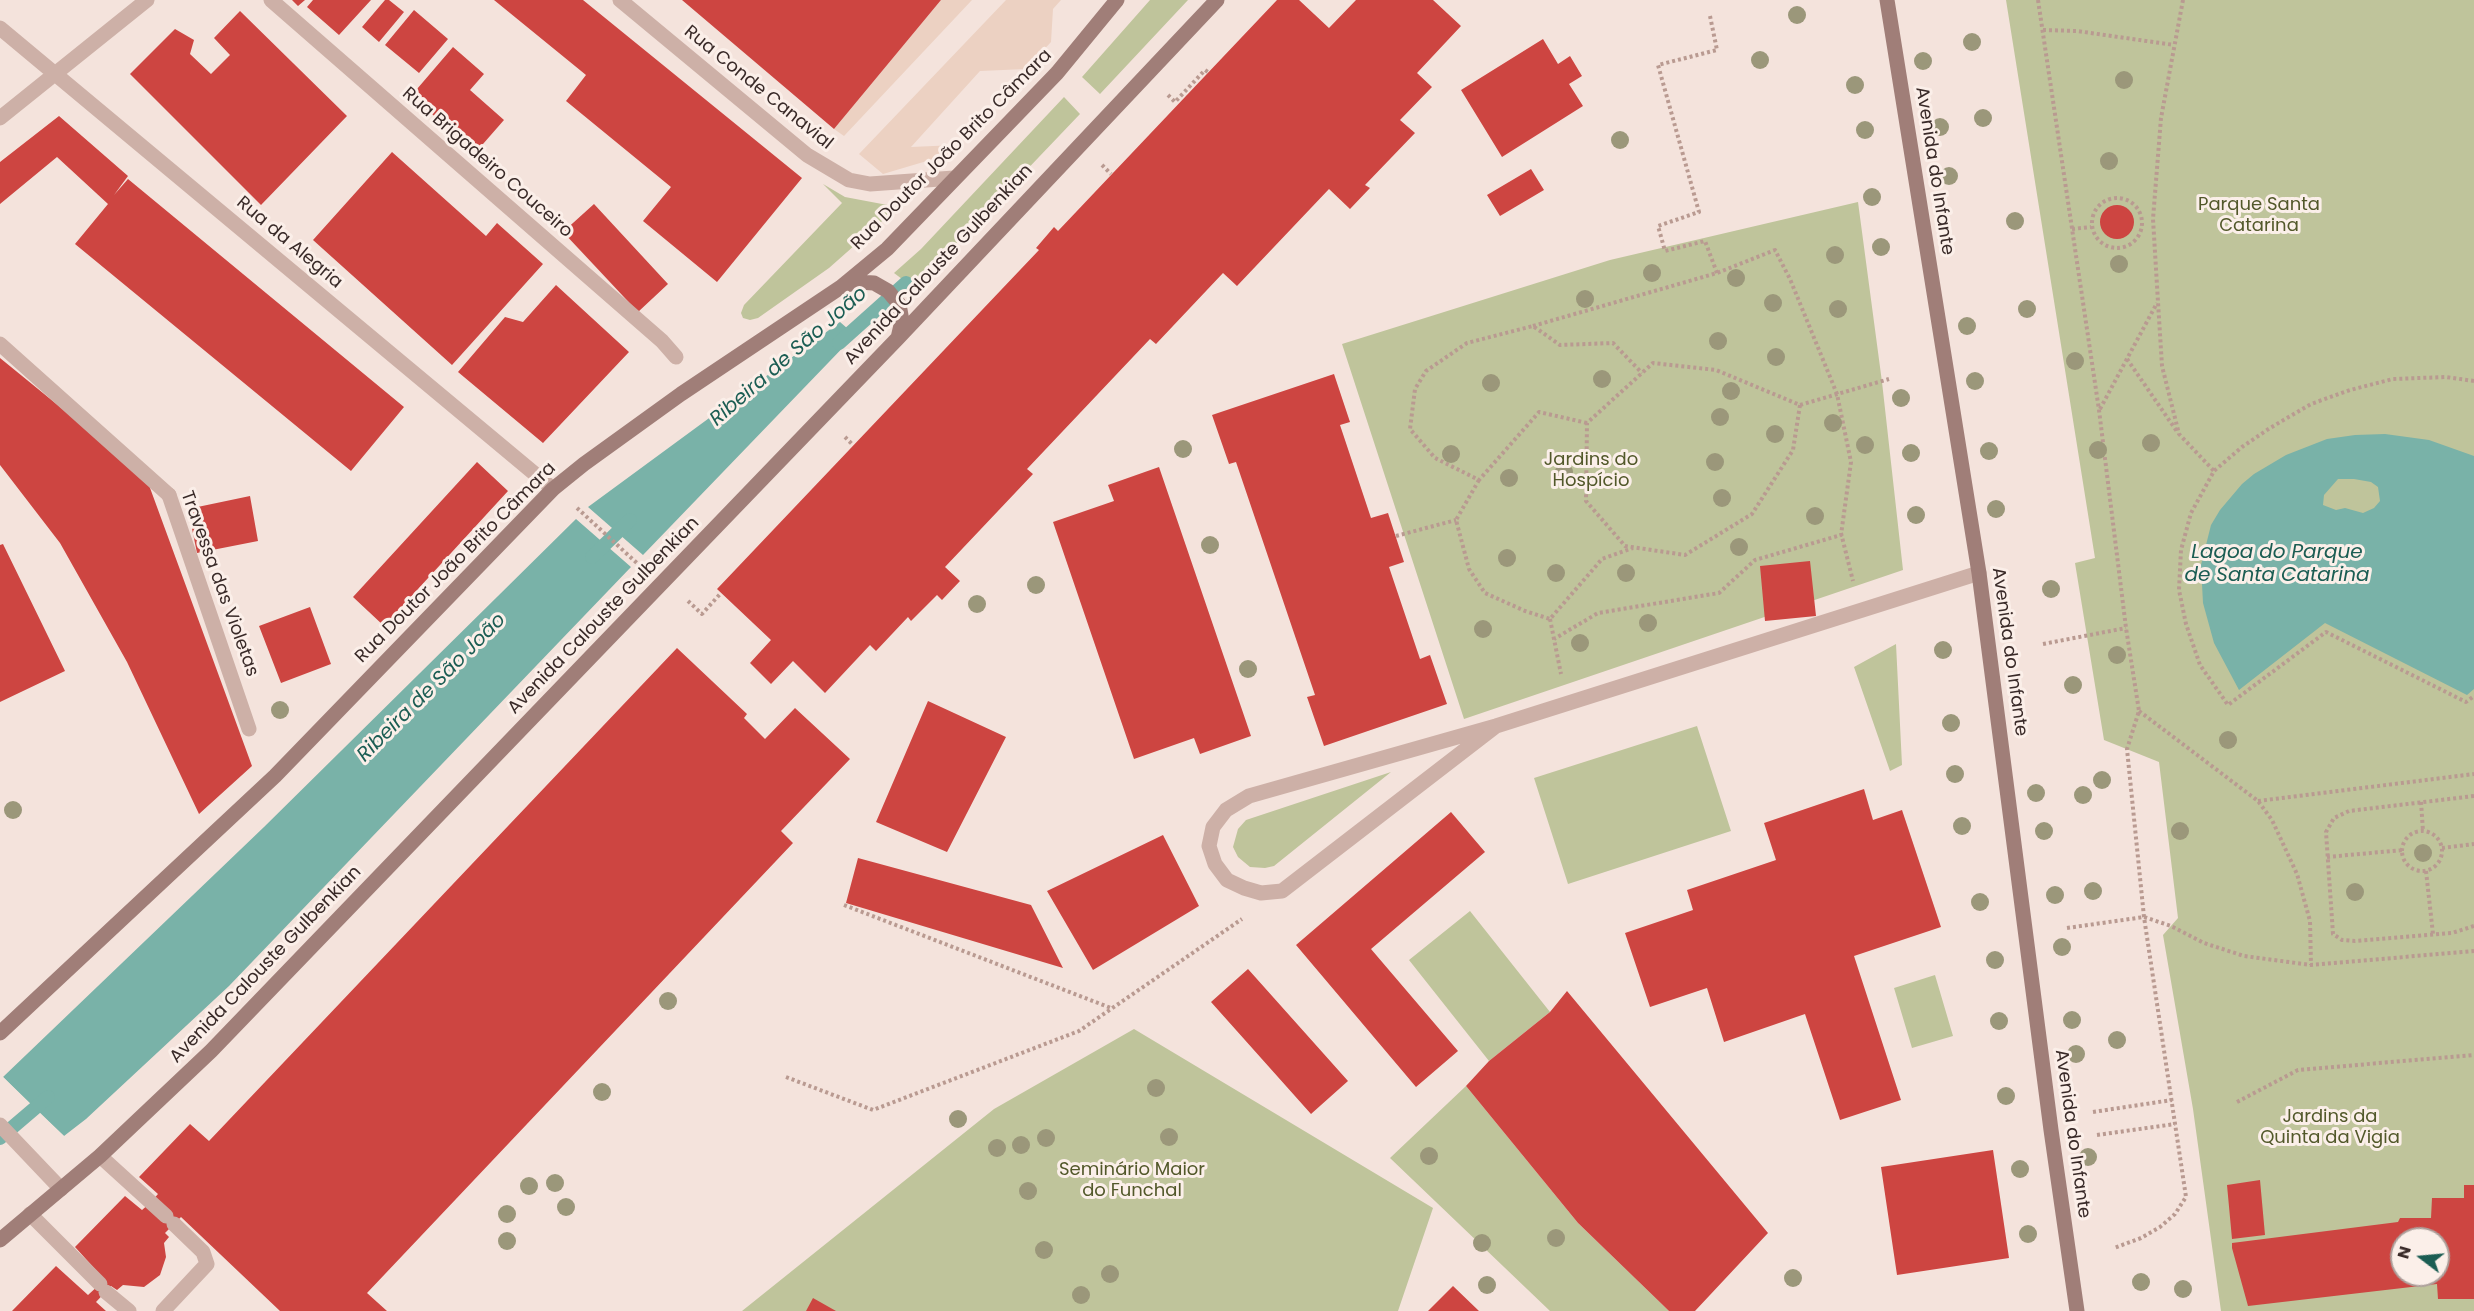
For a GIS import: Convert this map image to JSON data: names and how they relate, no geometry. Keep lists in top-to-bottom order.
{
  "streets": {
    "main road": ["Rua Doutor João Brito Câmara", "Avenida do Infante", "Avenida Calouste Gulbenkian"],
    "street": [
      "Rua Conde Canavial",
      "Rua Brigadeiro Couceiro",
      "Rua da Alegria",
      "Travessa das Violetas"
    ]
  },
  "crossings": [
    ["Rua Conde Canavial", "Rua Doutor João Brito Câmara"],
    ["Rua Doutor João Brito Câmara", "Rua da Alegria"]
  ],
  "water": ["Ribeira de São João", "Lagoa do Parque de Santa Catarina"],
  "parks": [
    "Parque Santa Catarina",
    "Jardins do Hospício",
    "Jardins da Quinta da Vigia",
    "Seminário Maior do Funchal"
  ],
  "north": "left"
}
